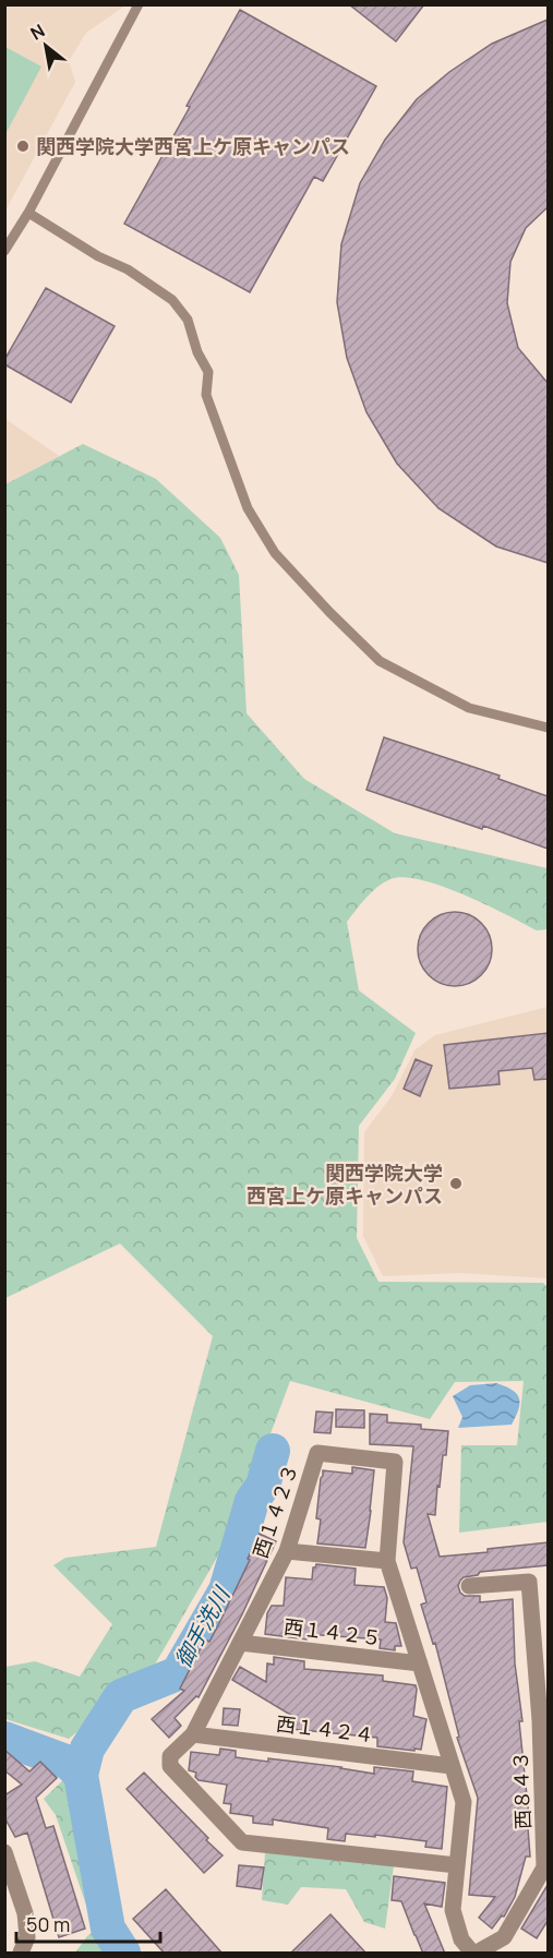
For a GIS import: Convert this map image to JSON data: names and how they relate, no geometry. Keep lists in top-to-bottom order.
{
  "streets": {
    "street": [
      "西１４２３",
      "西１４２５",
      "西１４２４",
      "西８４３"
    ]
  },
  "crossings": [
    ["西１４２３", "西１４２５"],
    ["西１４２３", "西１４２４"],
    ["西１４２３", "西８４３"]
  ],
  "water": ["御手洗川"],
  "places": ["関西学院大学西宮上ケ原キャンパス", "関西学院大学 西宮上ケ原キャンパス"],
  "scale_bar": "50 m",
  "north": "top left"
}
